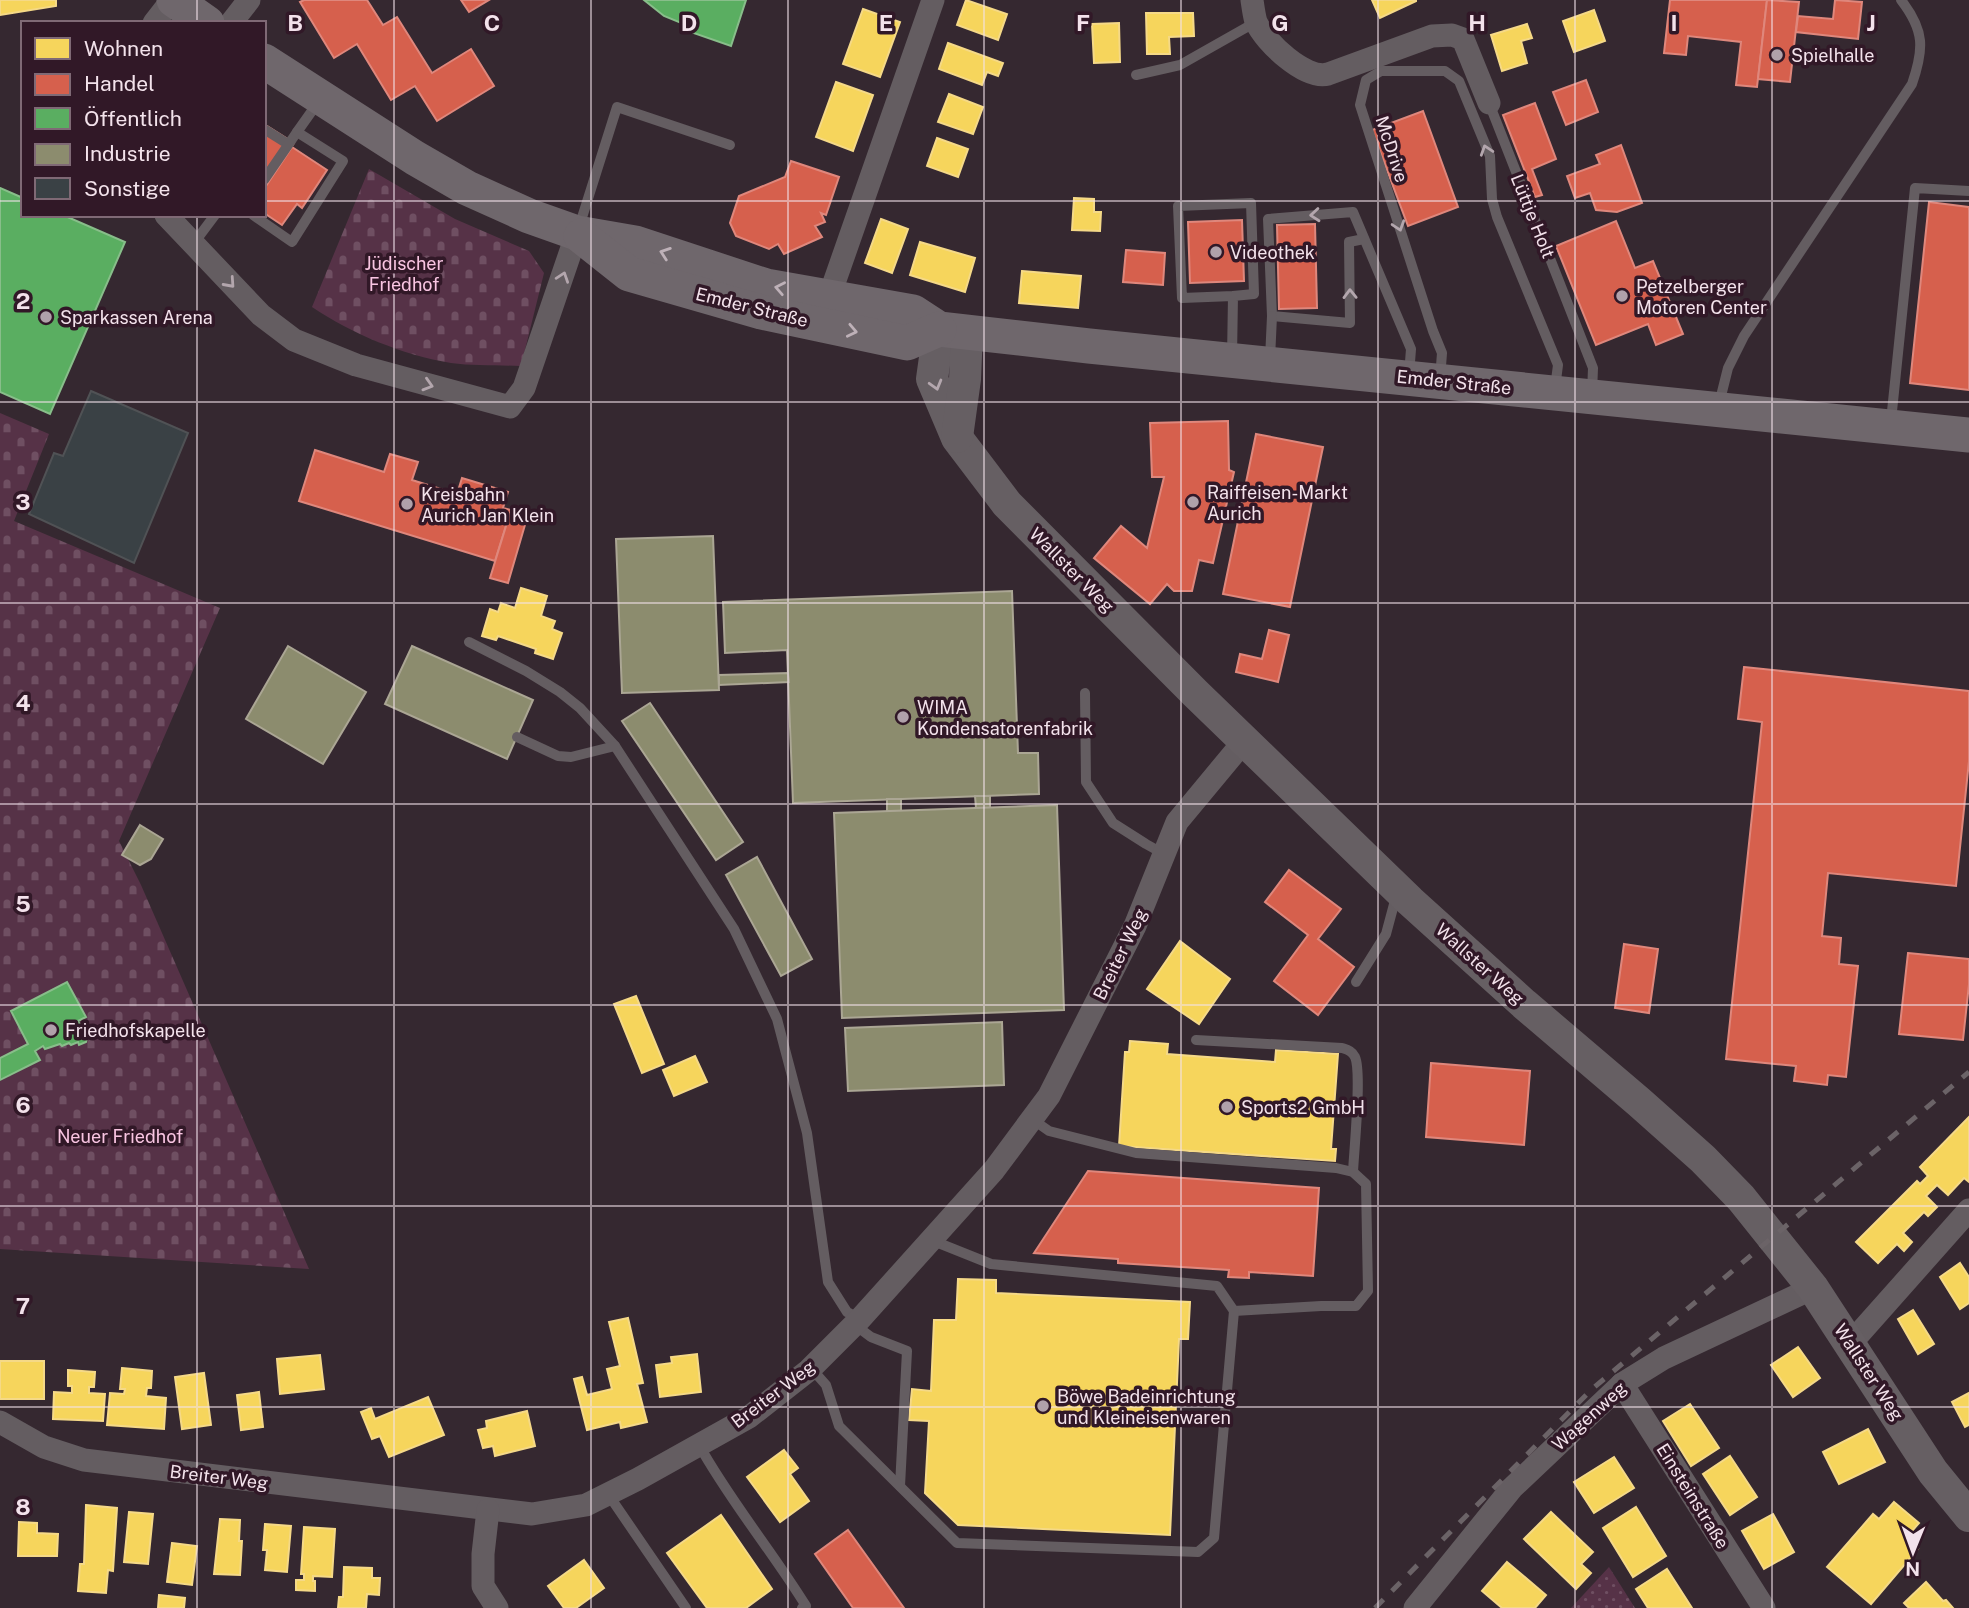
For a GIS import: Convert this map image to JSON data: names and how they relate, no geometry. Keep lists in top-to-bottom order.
{
  "streets": {
    "main road": ["Emder Straße"],
    "street": [
      "Lüttje Holt",
      "Wallster Weg",
      "Breiter Weg",
      "Wagenweg",
      "Einsteinstraße"
    ],
    "lane": ["McDrive"]
  },
  "crossings": [
    ["McDrive", "Emder Straße"],
    ["Lüttje Holt", "Emder Straße"],
    ["Emder Straße", "Wallster Weg"],
    ["Wallster Weg", "Breiter Weg"],
    ["Wallster Weg", "Wagenweg"],
    ["Wagenweg", "Einsteinstraße"]
  ],
  "parks": ["Jüdischer Friedhof", "Neuer Friedhof"],
  "places": [
    "Spielhalle",
    "Videothek",
    "Petzelberger Motoren Center",
    "Sparkassen Arena",
    "Raiffeisen-Markt Aurich",
    "Kreisbahn Aurich Jan Klein",
    "WIMA Kondensatorenfabrik",
    "Friedhofskapelle",
    "Sports2 GmbH",
    "Böwe Badeinrichtung und Kleineisenwaren"
  ],
  "legend": [
    "Wohnen",
    "Handel",
    "Öffentlich",
    "Industrie",
    "Sonstige"
  ],
  "north": "bottom",
  "grid": {
    "columns": [
      "B",
      "C",
      "D",
      "E",
      "F",
      "G",
      "H",
      "I",
      "J"
    ],
    "rows": [
      "2",
      "3",
      "4",
      "5",
      "6",
      "7",
      "8"
    ]
  }
}
